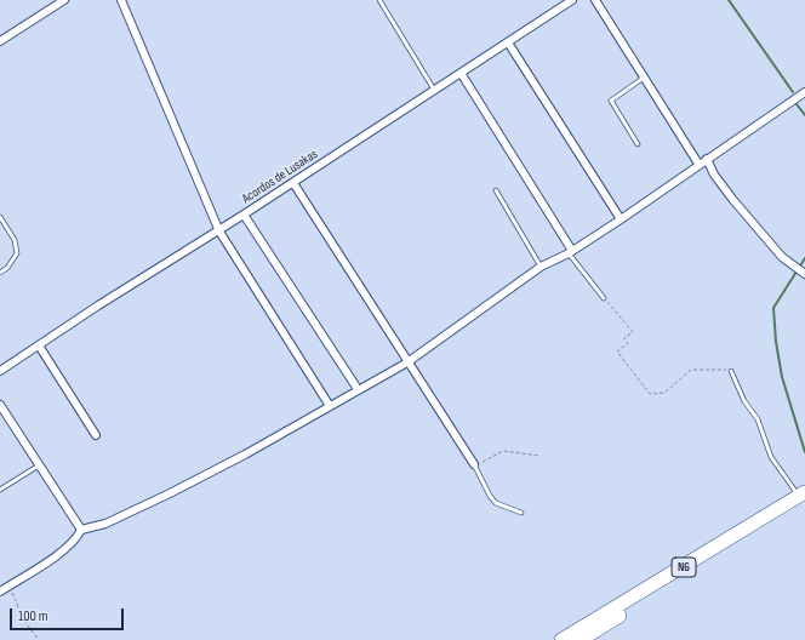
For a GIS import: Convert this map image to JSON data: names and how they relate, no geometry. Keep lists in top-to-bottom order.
{
  "streets": {
    "highway": ["N6"],
    "street": ["Acordos de Lusakas"]
  },
  "scale_bar": "100 m"
}
